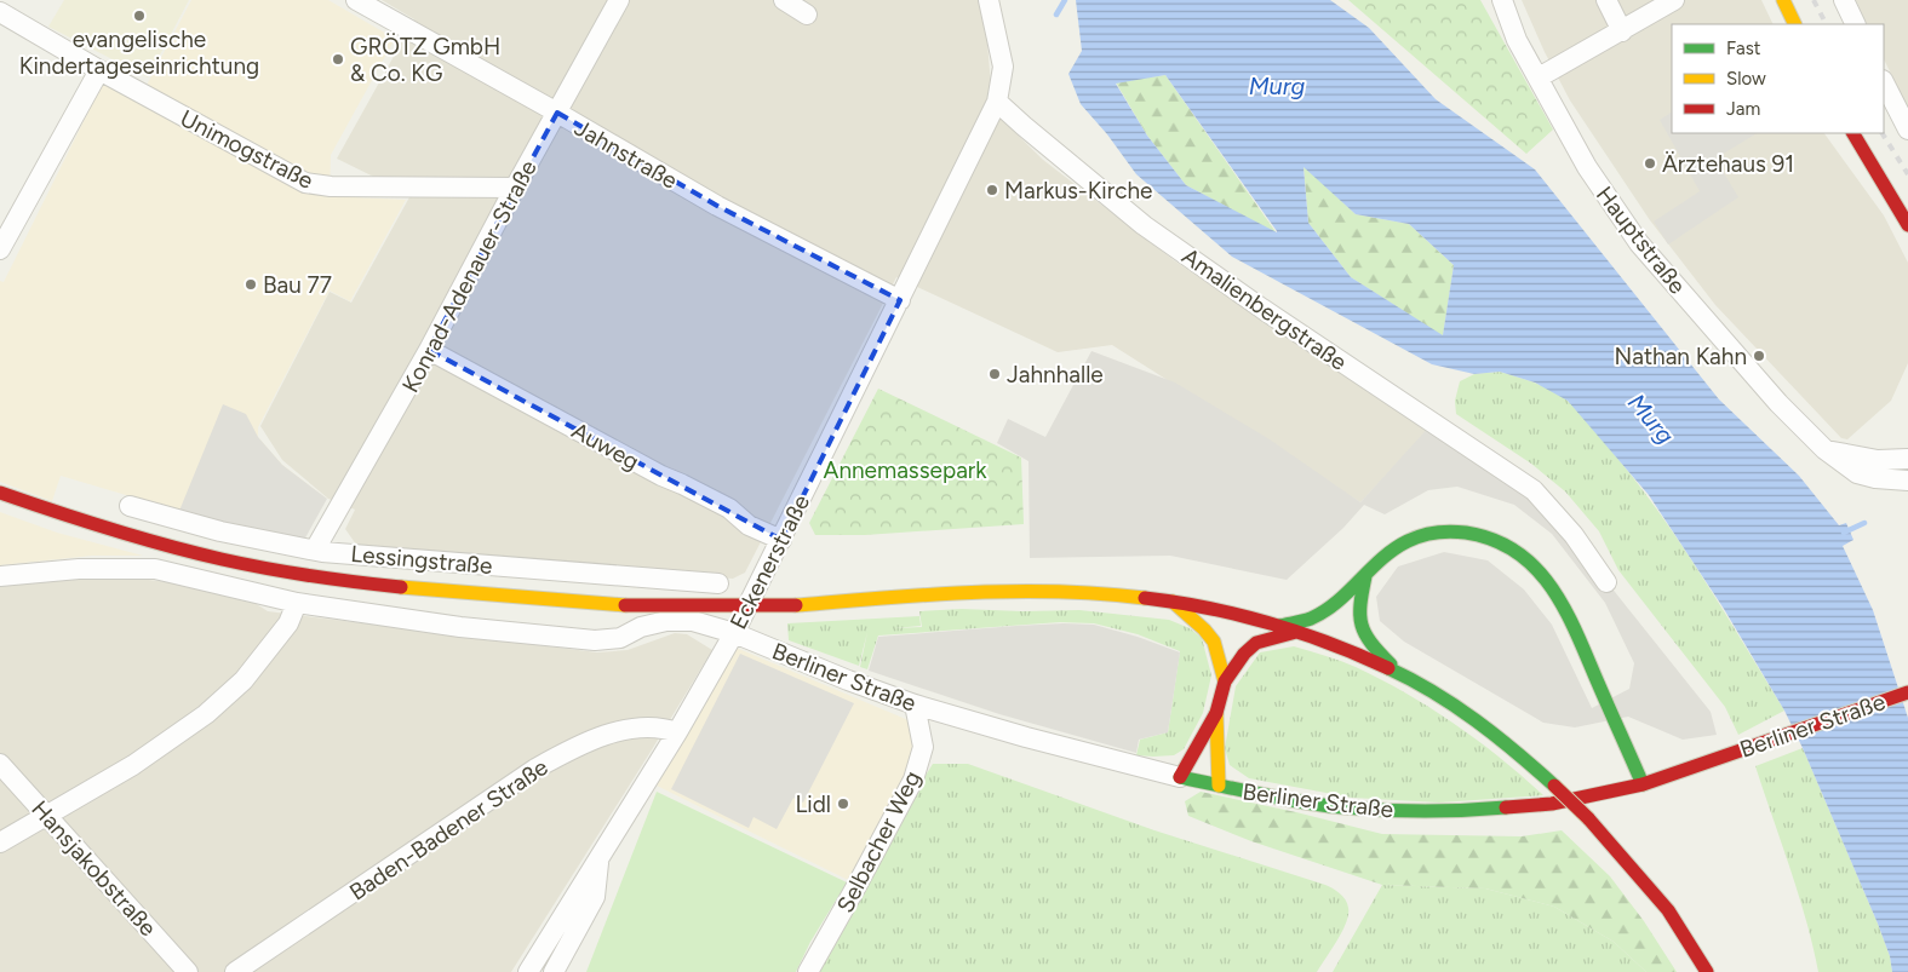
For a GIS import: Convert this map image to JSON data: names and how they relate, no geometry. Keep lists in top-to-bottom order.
{
  "streets": {
    "main road": ["Berliner Straße"],
    "street": [
      "Unimogstraße",
      "Jahnstraße",
      "Hauptstraße",
      "Konrad-Adenauer-Straße",
      "Amalienbergstraße",
      "Auweg",
      "Lessingstraße",
      "Eckenerstraße",
      "Baden-Badener Straße",
      "Selbacher Weg",
      "Hansjakobstraße"
    ]
  },
  "crossings": [
    ["Unimogstraße", "Konrad-Adenauer-Straße"],
    ["Jahnstraße", "Konrad-Adenauer-Straße"],
    ["Jahnstraße", "Eckenerstraße"],
    ["Konrad-Adenauer-Straße", "Auweg"],
    ["Konrad-Adenauer-Straße", "Lessingstraße"],
    ["Amalienbergstraße", "Eckenerstraße"],
    ["Auweg", "Eckenerstraße"],
    ["Eckenerstraße", "Berliner Straße"],
    ["Eckenerstraße", "Baden-Badener Straße"],
    ["Berliner Straße", "Selbacher Weg"]
  ],
  "water": ["Murg"],
  "parks": ["Annemassepark"],
  "places": [
    "evangelische Kindertageseinrichtung",
    "GRÖTZ GmbH & Co. KG",
    "Ärztehaus 91",
    "Markus-Kirche",
    "Bau 77",
    "Nathan Kahn",
    "Jahnhalle",
    "Lidl"
  ],
  "legend": ["Fast", "Slow", "Jam"]
}
